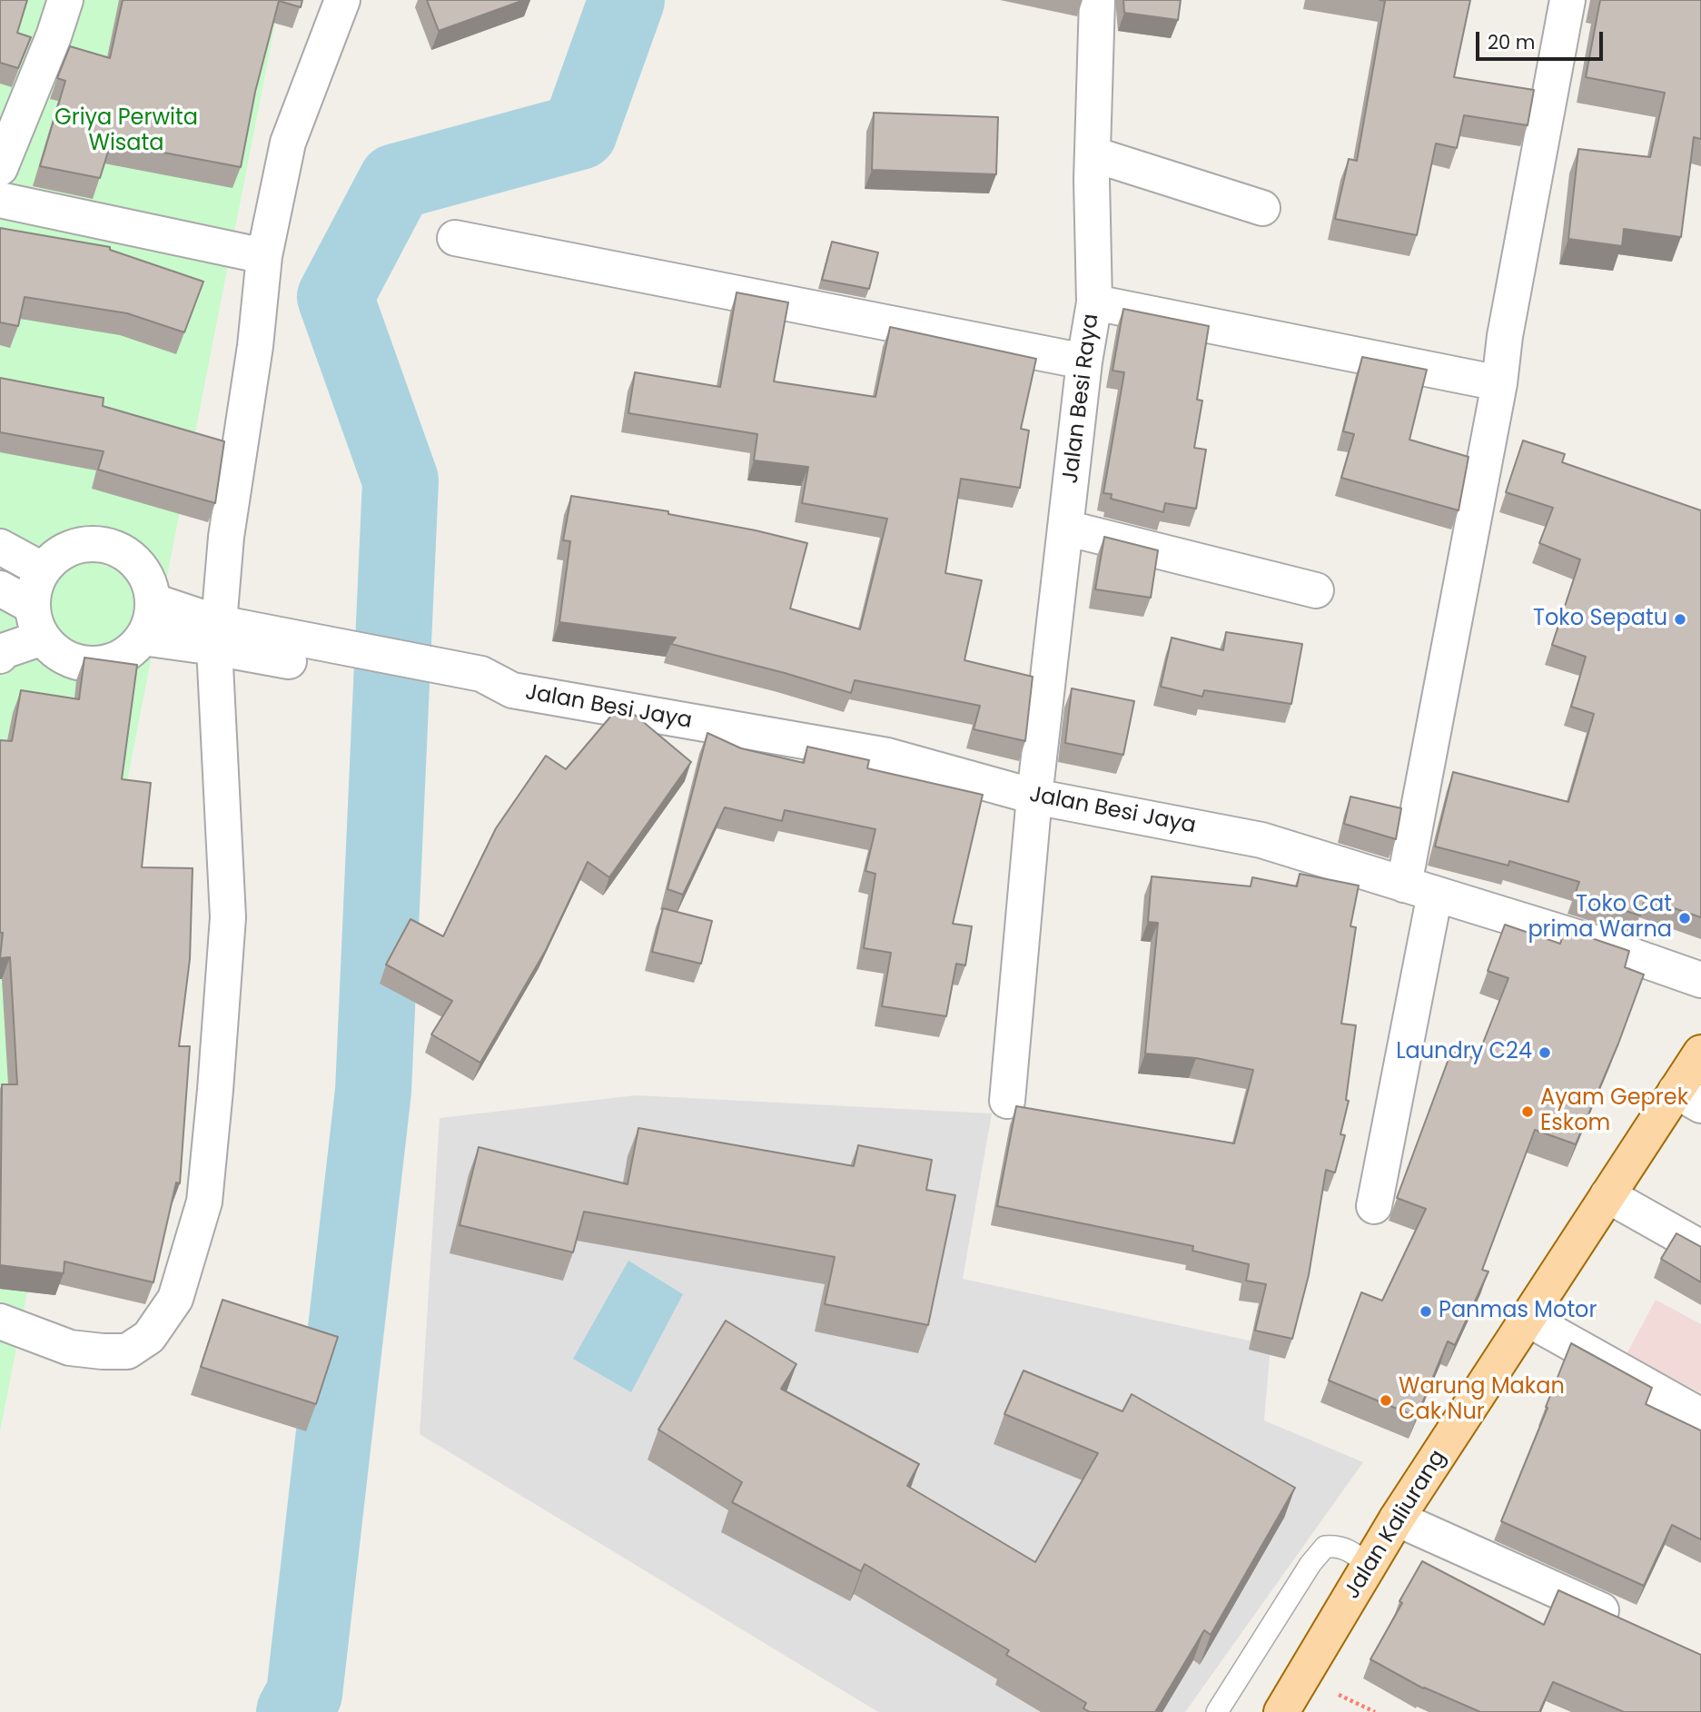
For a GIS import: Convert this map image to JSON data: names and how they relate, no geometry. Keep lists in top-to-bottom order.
{
  "streets": {
    "main road": ["Jalan Kaliurang"],
    "street": ["Jalan Besi Raya", "Jalan Besi Jaya"]
  },
  "crossings": [
    ["Jalan Besi Raya", "Jalan Besi Jaya"]
  ],
  "parks": ["Griya Perwita Wisata"],
  "places": [
    "Toko Sepatu",
    "Toko Cat prima Warna",
    "Laundry C24",
    "Ayam Geprek Eskom",
    "Panmas Motor",
    "Warung Makan Cak Nur"
  ],
  "scale_bar": "20 m"
}
